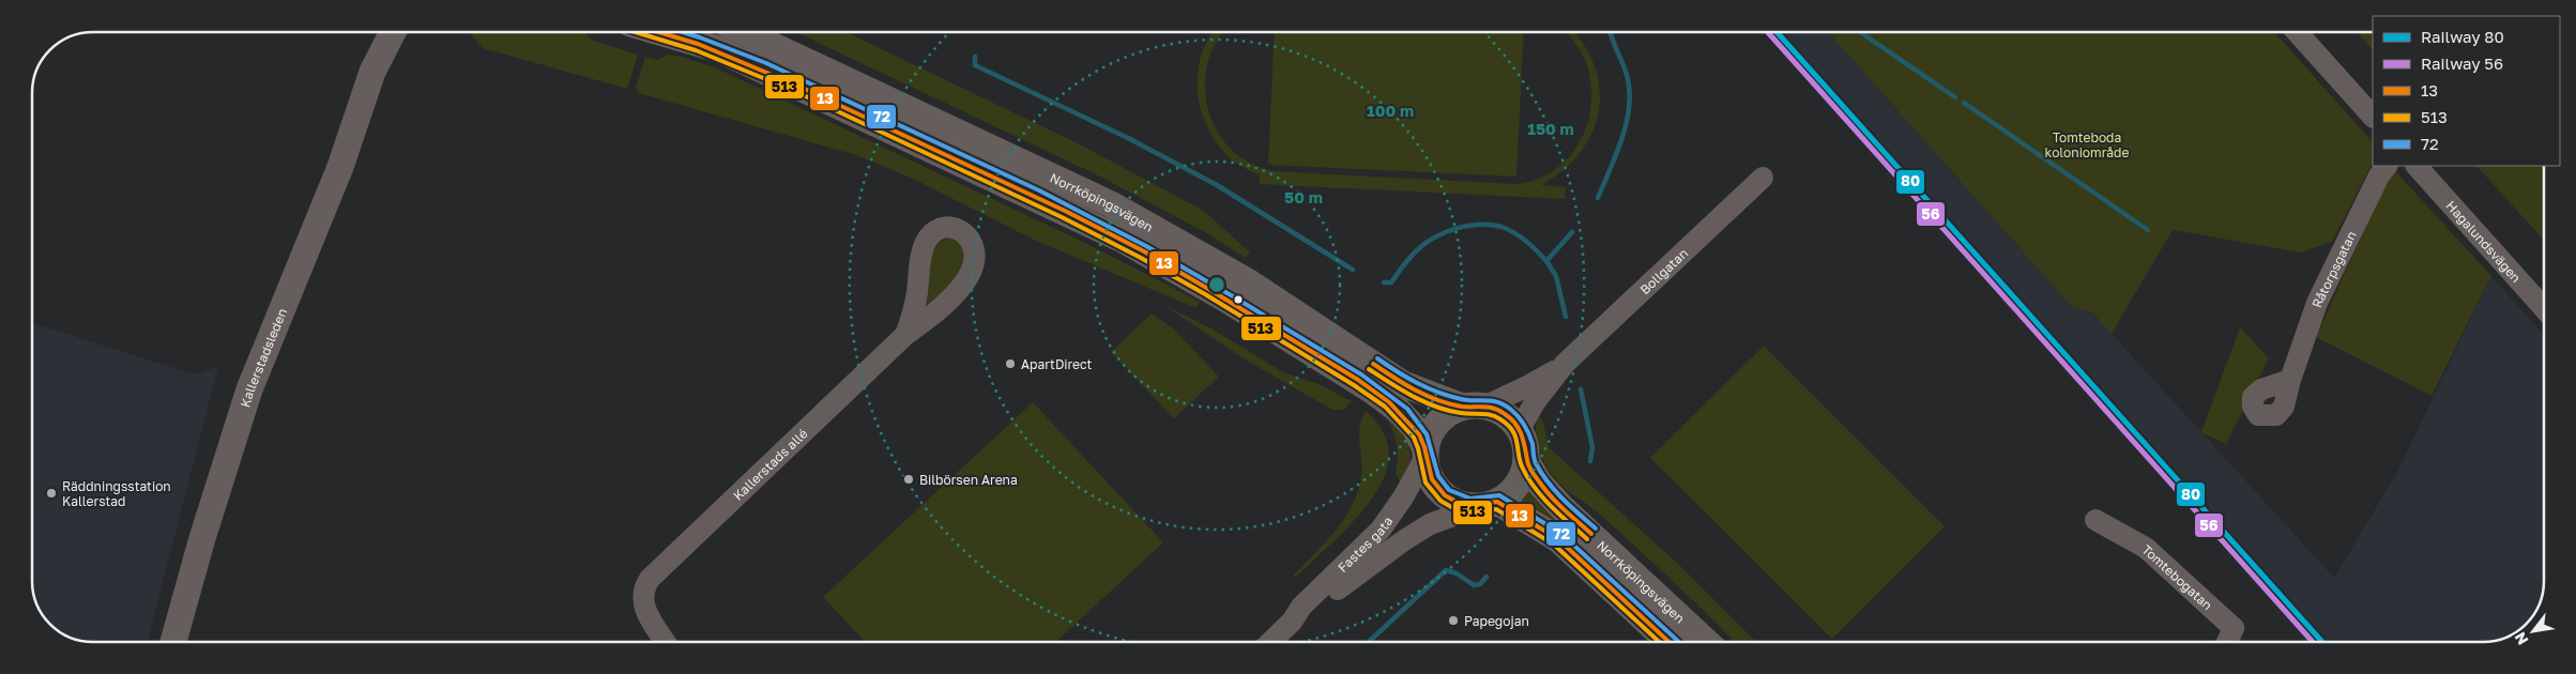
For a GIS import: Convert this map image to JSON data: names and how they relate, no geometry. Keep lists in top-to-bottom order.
{
  "streets": {
    "main road": ["Norrköpingsvägen", "Kallerstadsleden"],
    "street": [
      "Hagalundsvägen",
      "Bollgatan",
      "Råtorpsgatan",
      "Kallerstads allé",
      "Fastes gata",
      "Tomtebogatan"
    ]
  },
  "crossings": [
    ["Norrköpingsvägen", "Bollgatan"],
    ["Norrköpingsvägen", "Fastes gata"],
    ["Bollgatan", "Fastes gata"]
  ],
  "parks": ["Tomteboda koloniområde"],
  "places": [
    "ApartDirect",
    "Bilbörsen Arena",
    "Räddningsstation Kallerstad",
    "Papegojan"
  ],
  "lines": [
    "rail line 80",
    "rail line 56",
    "transit line 13",
    "transit line 513",
    "transit line 72"
  ],
  "legend": [
    "Railway 80",
    "Railway 56",
    "13",
    "513",
    "72"
  ],
  "north": "bottom left",
  "rings": ["100 m", "150 m", "50 m"]
}
